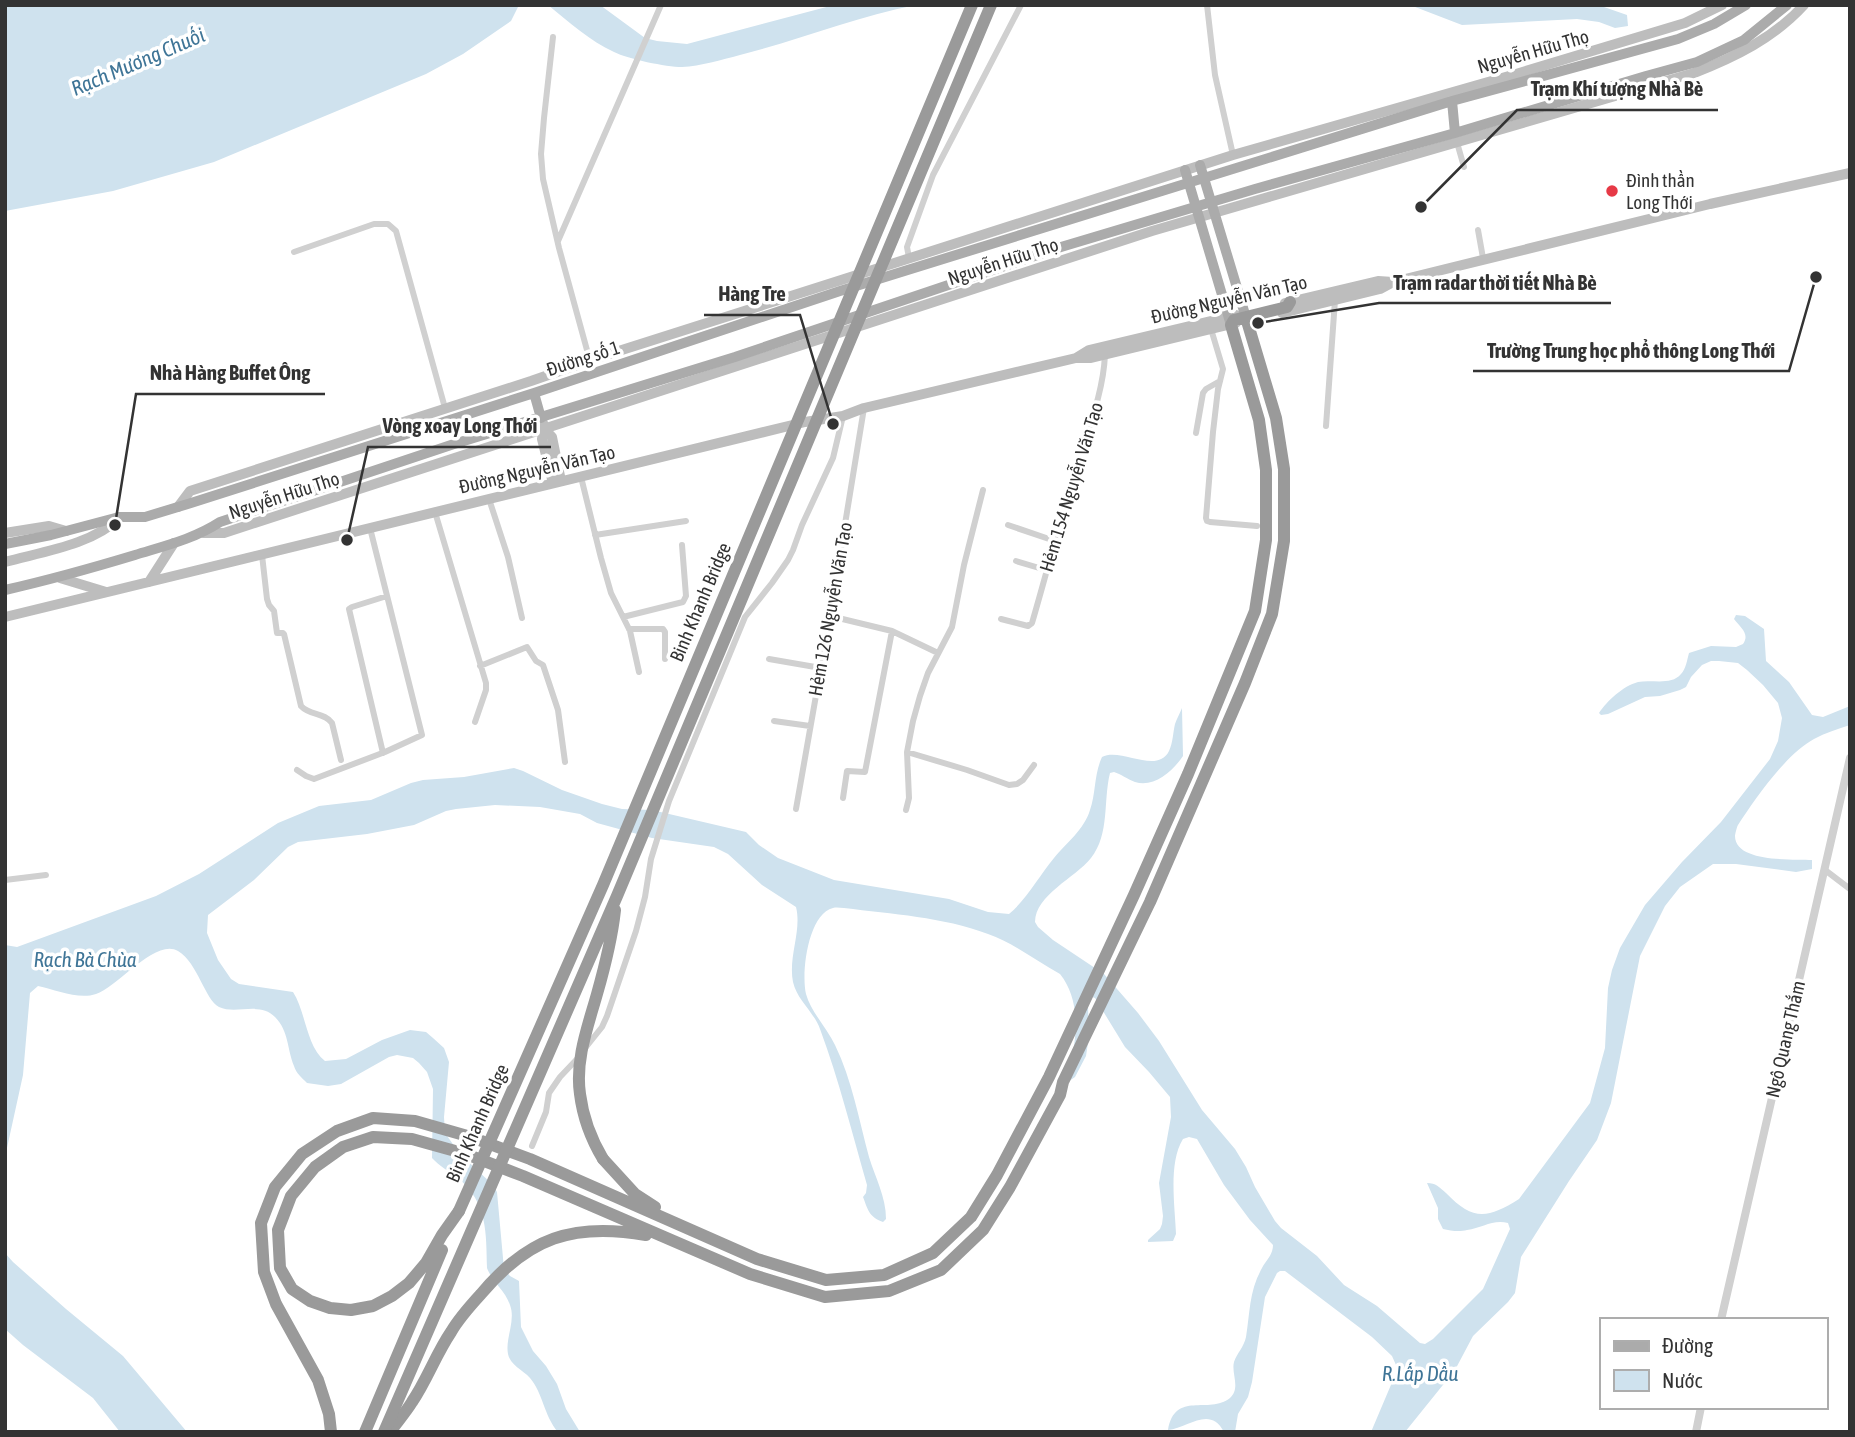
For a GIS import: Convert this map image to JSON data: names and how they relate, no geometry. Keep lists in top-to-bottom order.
{
  "streets": {
    "highway": ["Binh Khanh Bridge"],
    "main road": ["Nguyễn Hữu Thọ", "Đường Nguyễn Văn Tạo", "Đường số 1"],
    "street": ["Hẻm 154 Nguyễn Văn Tạo", "Hẻm 126 Nguyễn Văn Tạo", "Ngô Quang Thắm"]
  },
  "crossings": [
    ["Nguyễn Hữu Thọ", "Đường số 1"],
    ["Đường Nguyễn Văn Tạo", "Hẻm 154 Nguyễn Văn Tạo"],
    ["Đường Nguyễn Văn Tạo", "Hẻm 126 Nguyễn Văn Tạo"]
  ],
  "water": ["Rạch Mương Chuối", "Rạch Bà Chùa", "R.Lấp Dầu"],
  "places": [
    "Đình thần Long Thới",
    "Trạm Khí tượng Nhà Bè",
    "Trường Trung học phổ thông Long Thới",
    "Trạm radar thời tiết Nhà Bè",
    "Hàng Tre",
    "Nhà Hàng Buffet Ông",
    "Vòng xoay Long Thới"
  ],
  "legend": ["Đường", "Nước"]
}
